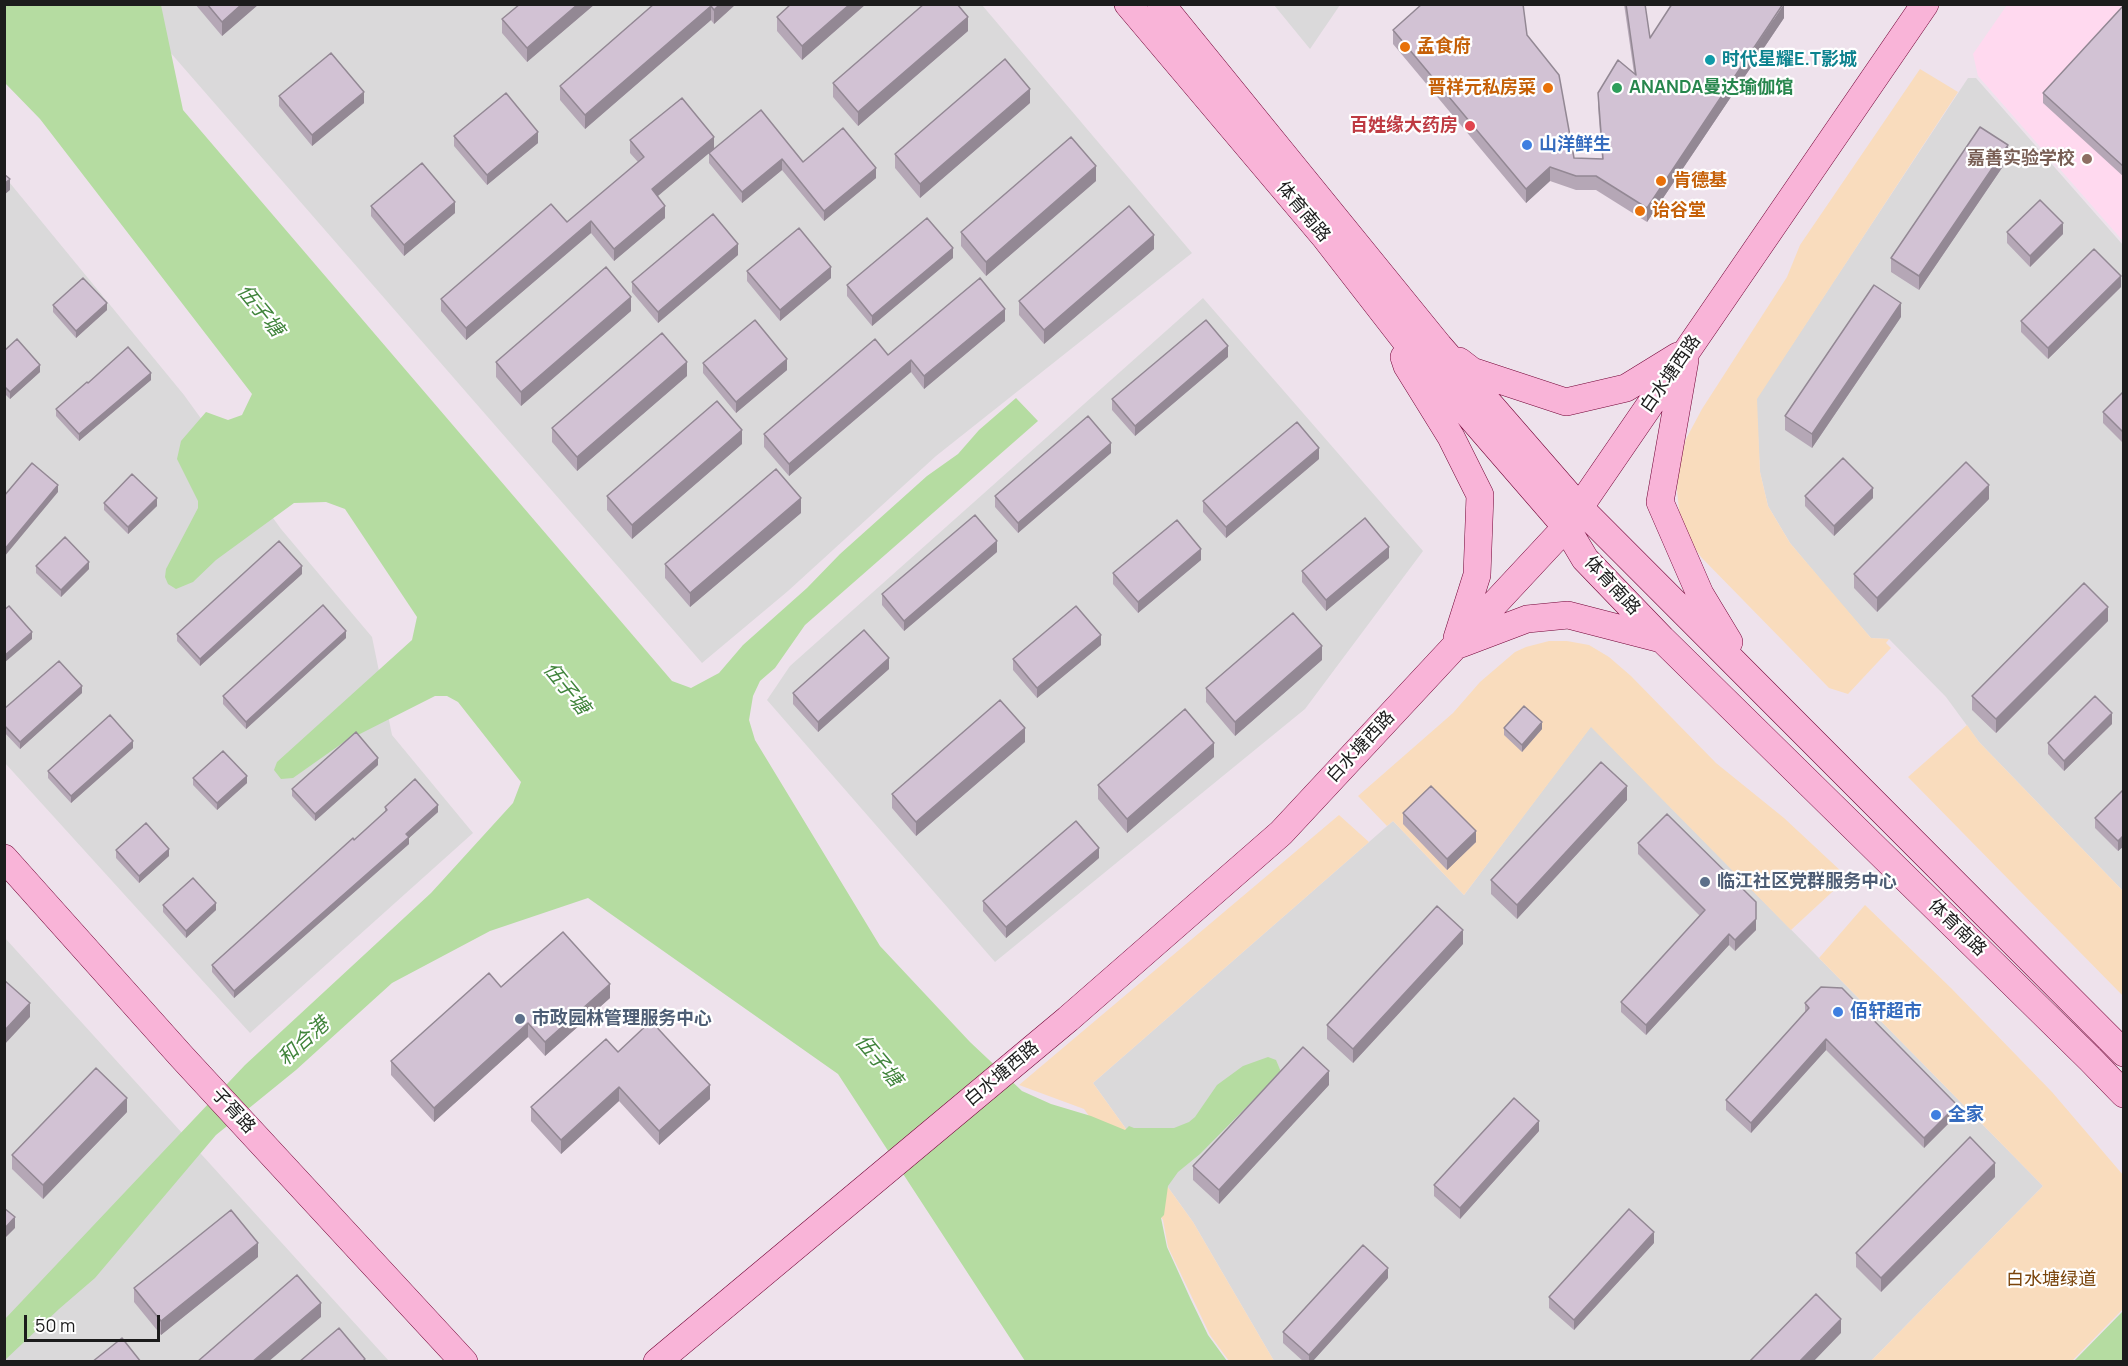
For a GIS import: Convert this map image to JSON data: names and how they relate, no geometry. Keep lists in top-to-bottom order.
{
  "streets": {
    "street": ["体育南路", "白水塘西路", "子胥路"]
  },
  "crossings": [
    ["体育南路", "白水塘西路"]
  ],
  "water": ["伍子塘", "和合港"],
  "parks": ["白水塘绿道"],
  "places": [
    "孟食府",
    "时代星耀E.T影城",
    "晋祥元私房菜",
    "ANANDA曼达瑜伽馆",
    "百姓缘大药房",
    "山洋鲜生",
    "嘉善实验学校",
    "肯德基",
    "诒谷堂",
    "临江社区党群服务中心",
    "佰轩超市",
    "市政园林管理服务中心",
    "全家"
  ],
  "scale_bar": "50 m"
}
